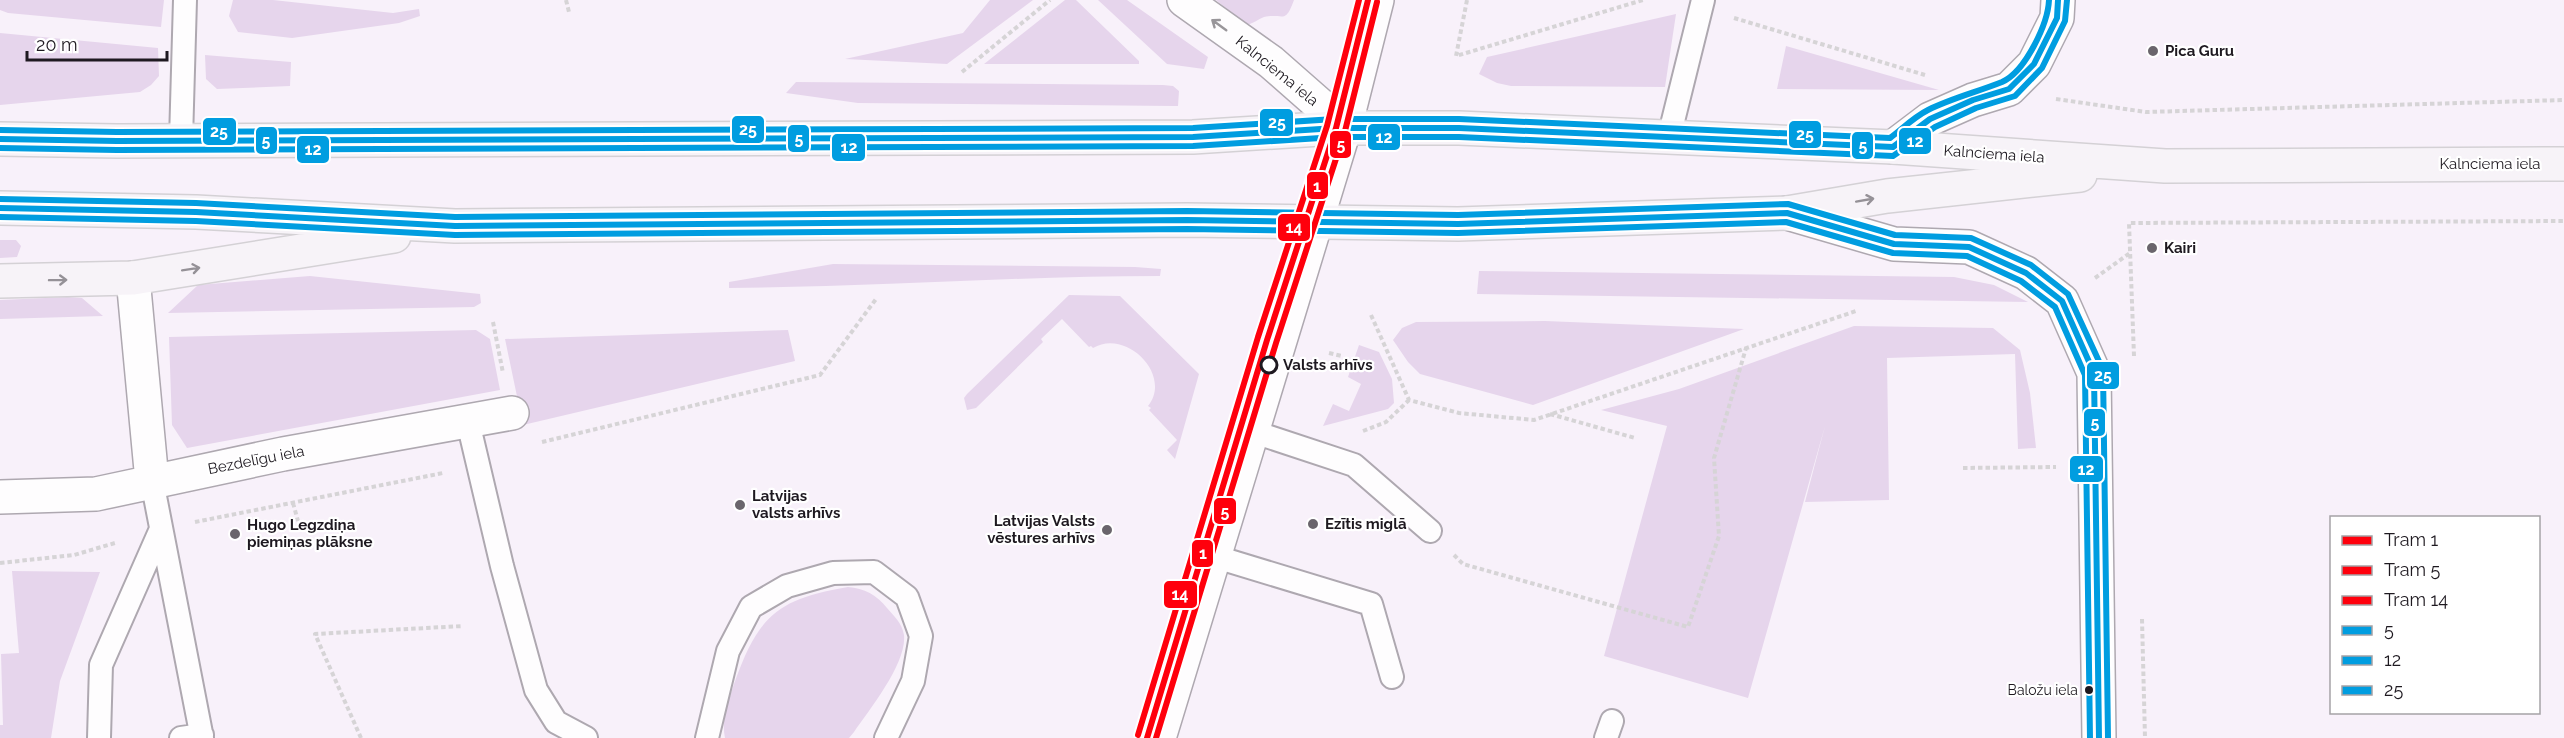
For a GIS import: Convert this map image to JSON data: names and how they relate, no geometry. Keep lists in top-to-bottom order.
{
  "streets": {
    "main road": ["Kalnciema iela"],
    "street": ["Bezdelīgu iela"]
  },
  "places": [
    "Pica Guru",
    "Kairi",
    "Valsts arhīvs",
    "Latvijas valsts arhīvs",
    "Ezītis miglā",
    "Latvijas Valsts vēstures arhīvs",
    "Hugo Legzdiņa piemiņas plāksne",
    "Baložu iela"
  ],
  "lines": [
    "tram line 1",
    "tram line 14",
    "transit line 5",
    "transit line 12",
    "transit line 25",
    "tram line 5"
  ],
  "legend": [
    "Tram 1",
    "Tram 5",
    "Tram 14",
    "5",
    "12",
    "25"
  ],
  "scale_bar": "20 m"
}
